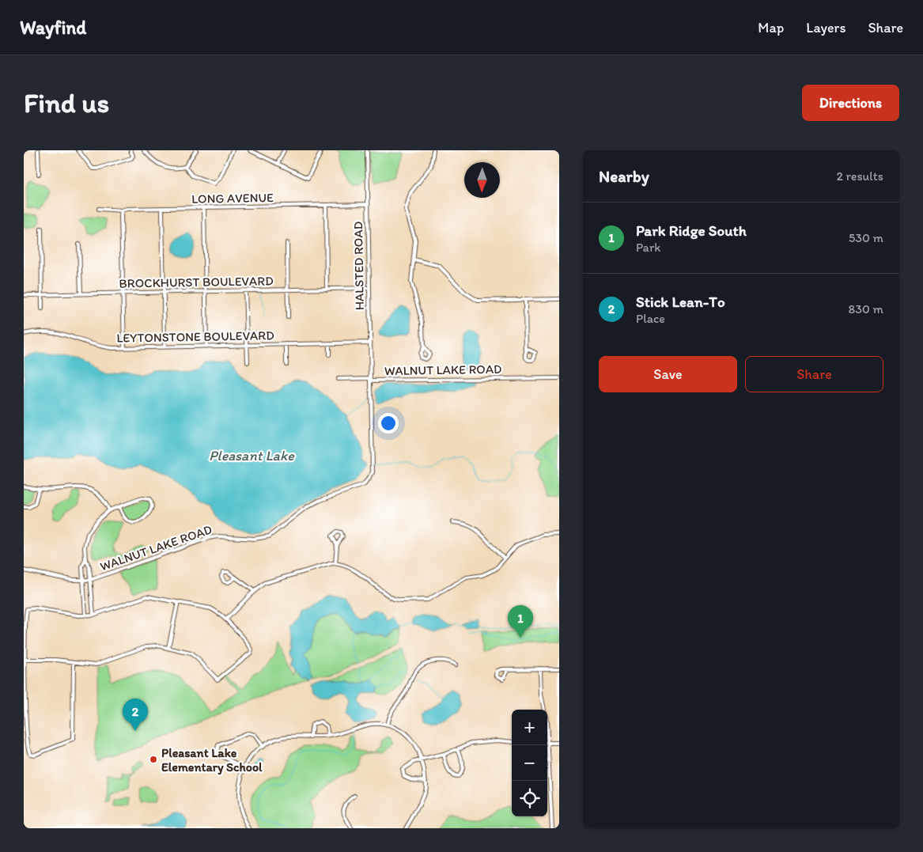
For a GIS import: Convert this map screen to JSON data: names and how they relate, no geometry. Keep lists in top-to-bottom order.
{
  "streets": {
    "street": [
      "LONG AVENUE",
      "HALSTED ROAD",
      "BROCKHURST BOULEVARD",
      "LEYTONSTONE BOULEVARD",
      "WALNUT LAKE ROAD"
    ]
  },
  "crossings": [
    ["LONG AVENUE", "HALSTED ROAD"],
    ["HALSTED ROAD", "BROCKHURST BOULEVARD"],
    ["HALSTED ROAD", "LEYTONSTONE BOULEVARD"],
    ["HALSTED ROAD", "WALNUT LAKE ROAD"]
  ],
  "water": ["Pleasant Lake"],
  "places": ["Pleasant Lake Elementary School"],
  "north": "bottom",
  "page": {
    "header": "Wayfind",
    "nav": ["Map", "Layers", "Share"],
    "buttons": [
      "Directions",
      ["Save", "Share"]
    ],
    "title": "Find us",
    "heading": ["Nearby", "2 results"],
    "list": [
      {
        "mark": "1",
        "name": "Park Ridge South",
        "note": "Park",
        "value": "530 m"
      },
      {
        "mark": "2",
        "name": "Stick Lean-To",
        "note": "Place",
        "value": "830 m"
      }
    ],
    "pins": ["1", "2"],
    "map_buttons": ["+", "−"]
  }
}
